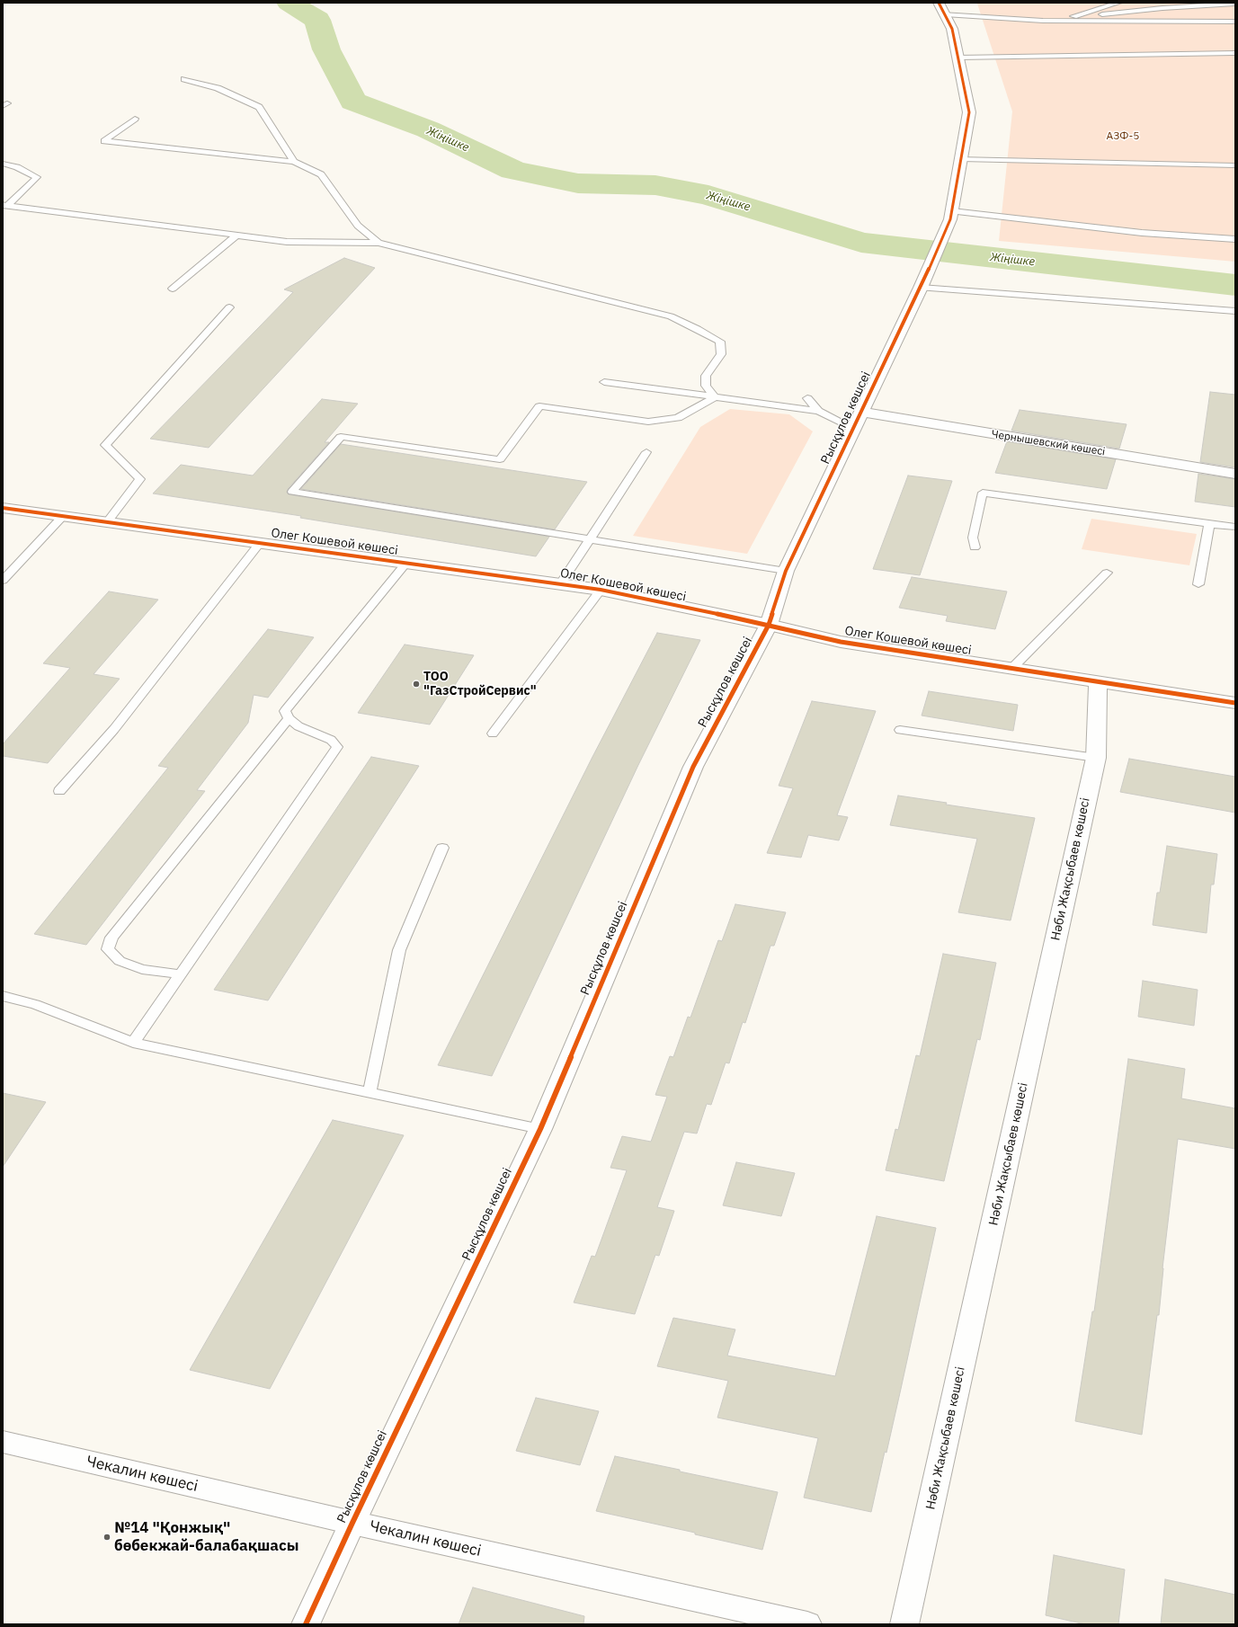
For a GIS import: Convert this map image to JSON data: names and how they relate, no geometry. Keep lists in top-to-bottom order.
{
  "streets": {
    "street": [
      "Рысқұлов көшсеі",
      "Чернышевский көшесі",
      "Олег Кошевой көшесі",
      "Нәби Жақсыбаев көшесі",
      "Чекалин көшесі"
    ]
  },
  "crossings": [
    ["Рысқұлов көшсеі", "Чернышевский көшесі"],
    ["Рысқұлов көшсеі", "Олег Кошевой көшесі"],
    ["Рысқұлов көшсеі", "Чекалин көшесі"],
    ["Олег Кошевой көшесі", "Нәби Жақсыбаев көшесі"]
  ],
  "water": ["Жіңішке"],
  "parks": ["АЗФ-5"],
  "places": ["ТОО \"ГазСтройСервис\"", "№14 \"Қонжық\" бөбекжай-балабақшасы"]
}
